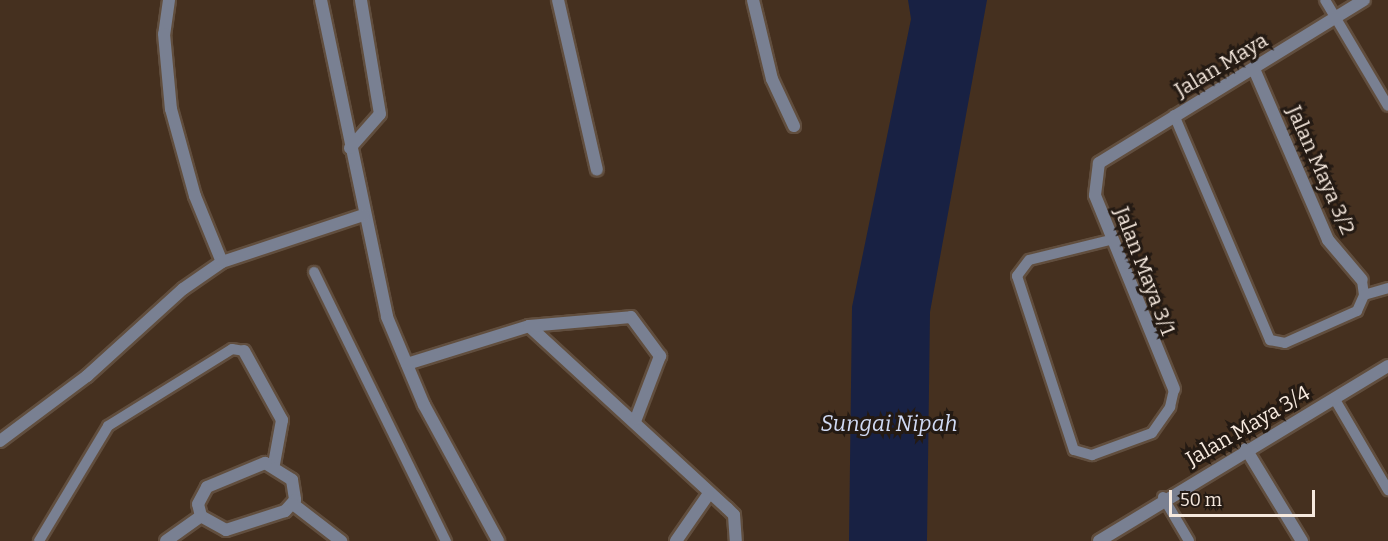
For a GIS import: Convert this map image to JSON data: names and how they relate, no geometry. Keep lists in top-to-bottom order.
{
  "streets": {
    "street": [
      "Jalan Maya",
      "Jalan Maya 3/2",
      "Jalan Maya 3/1",
      "Jalan Maya 3/4"
    ]
  },
  "crossings": [
    ["Jalan Maya", "Jalan Maya 3/2"],
    ["Jalan Maya", "Jalan Maya 3/1"]
  ],
  "water": ["Sungai Nipah"],
  "scale_bar": "50 m"
}
